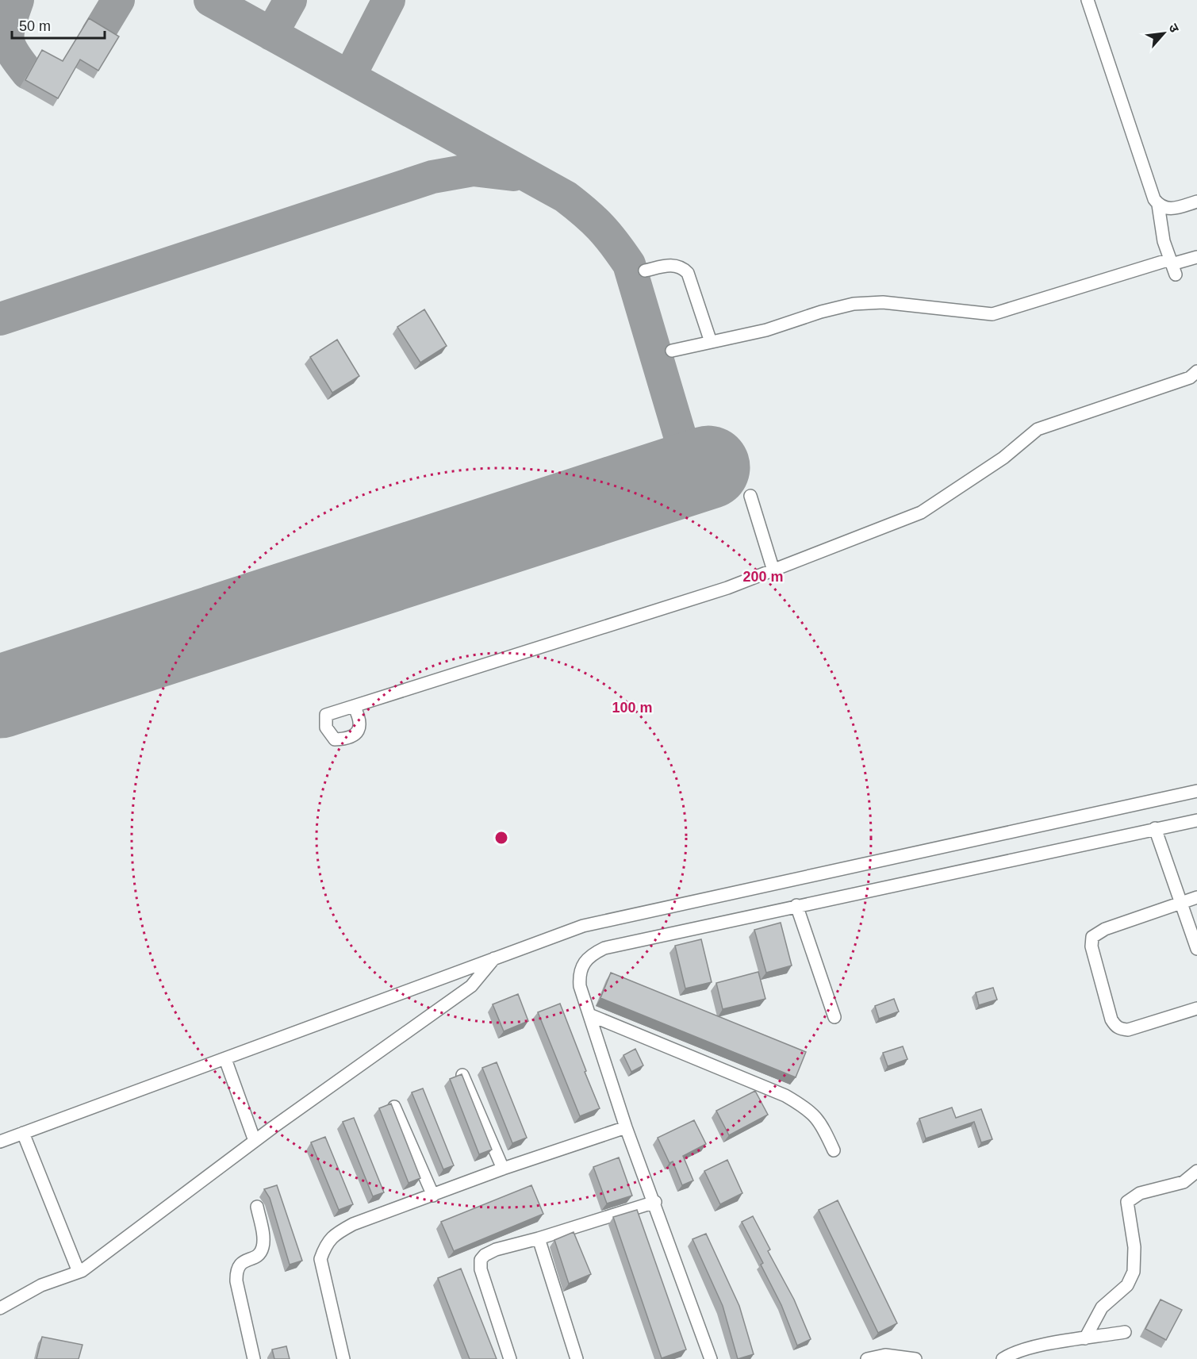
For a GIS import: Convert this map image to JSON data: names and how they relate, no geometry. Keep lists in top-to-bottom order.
{
  "scale_bar": "50 m",
  "north": "top right",
  "rings": ["200 m", "100 m"]
}
